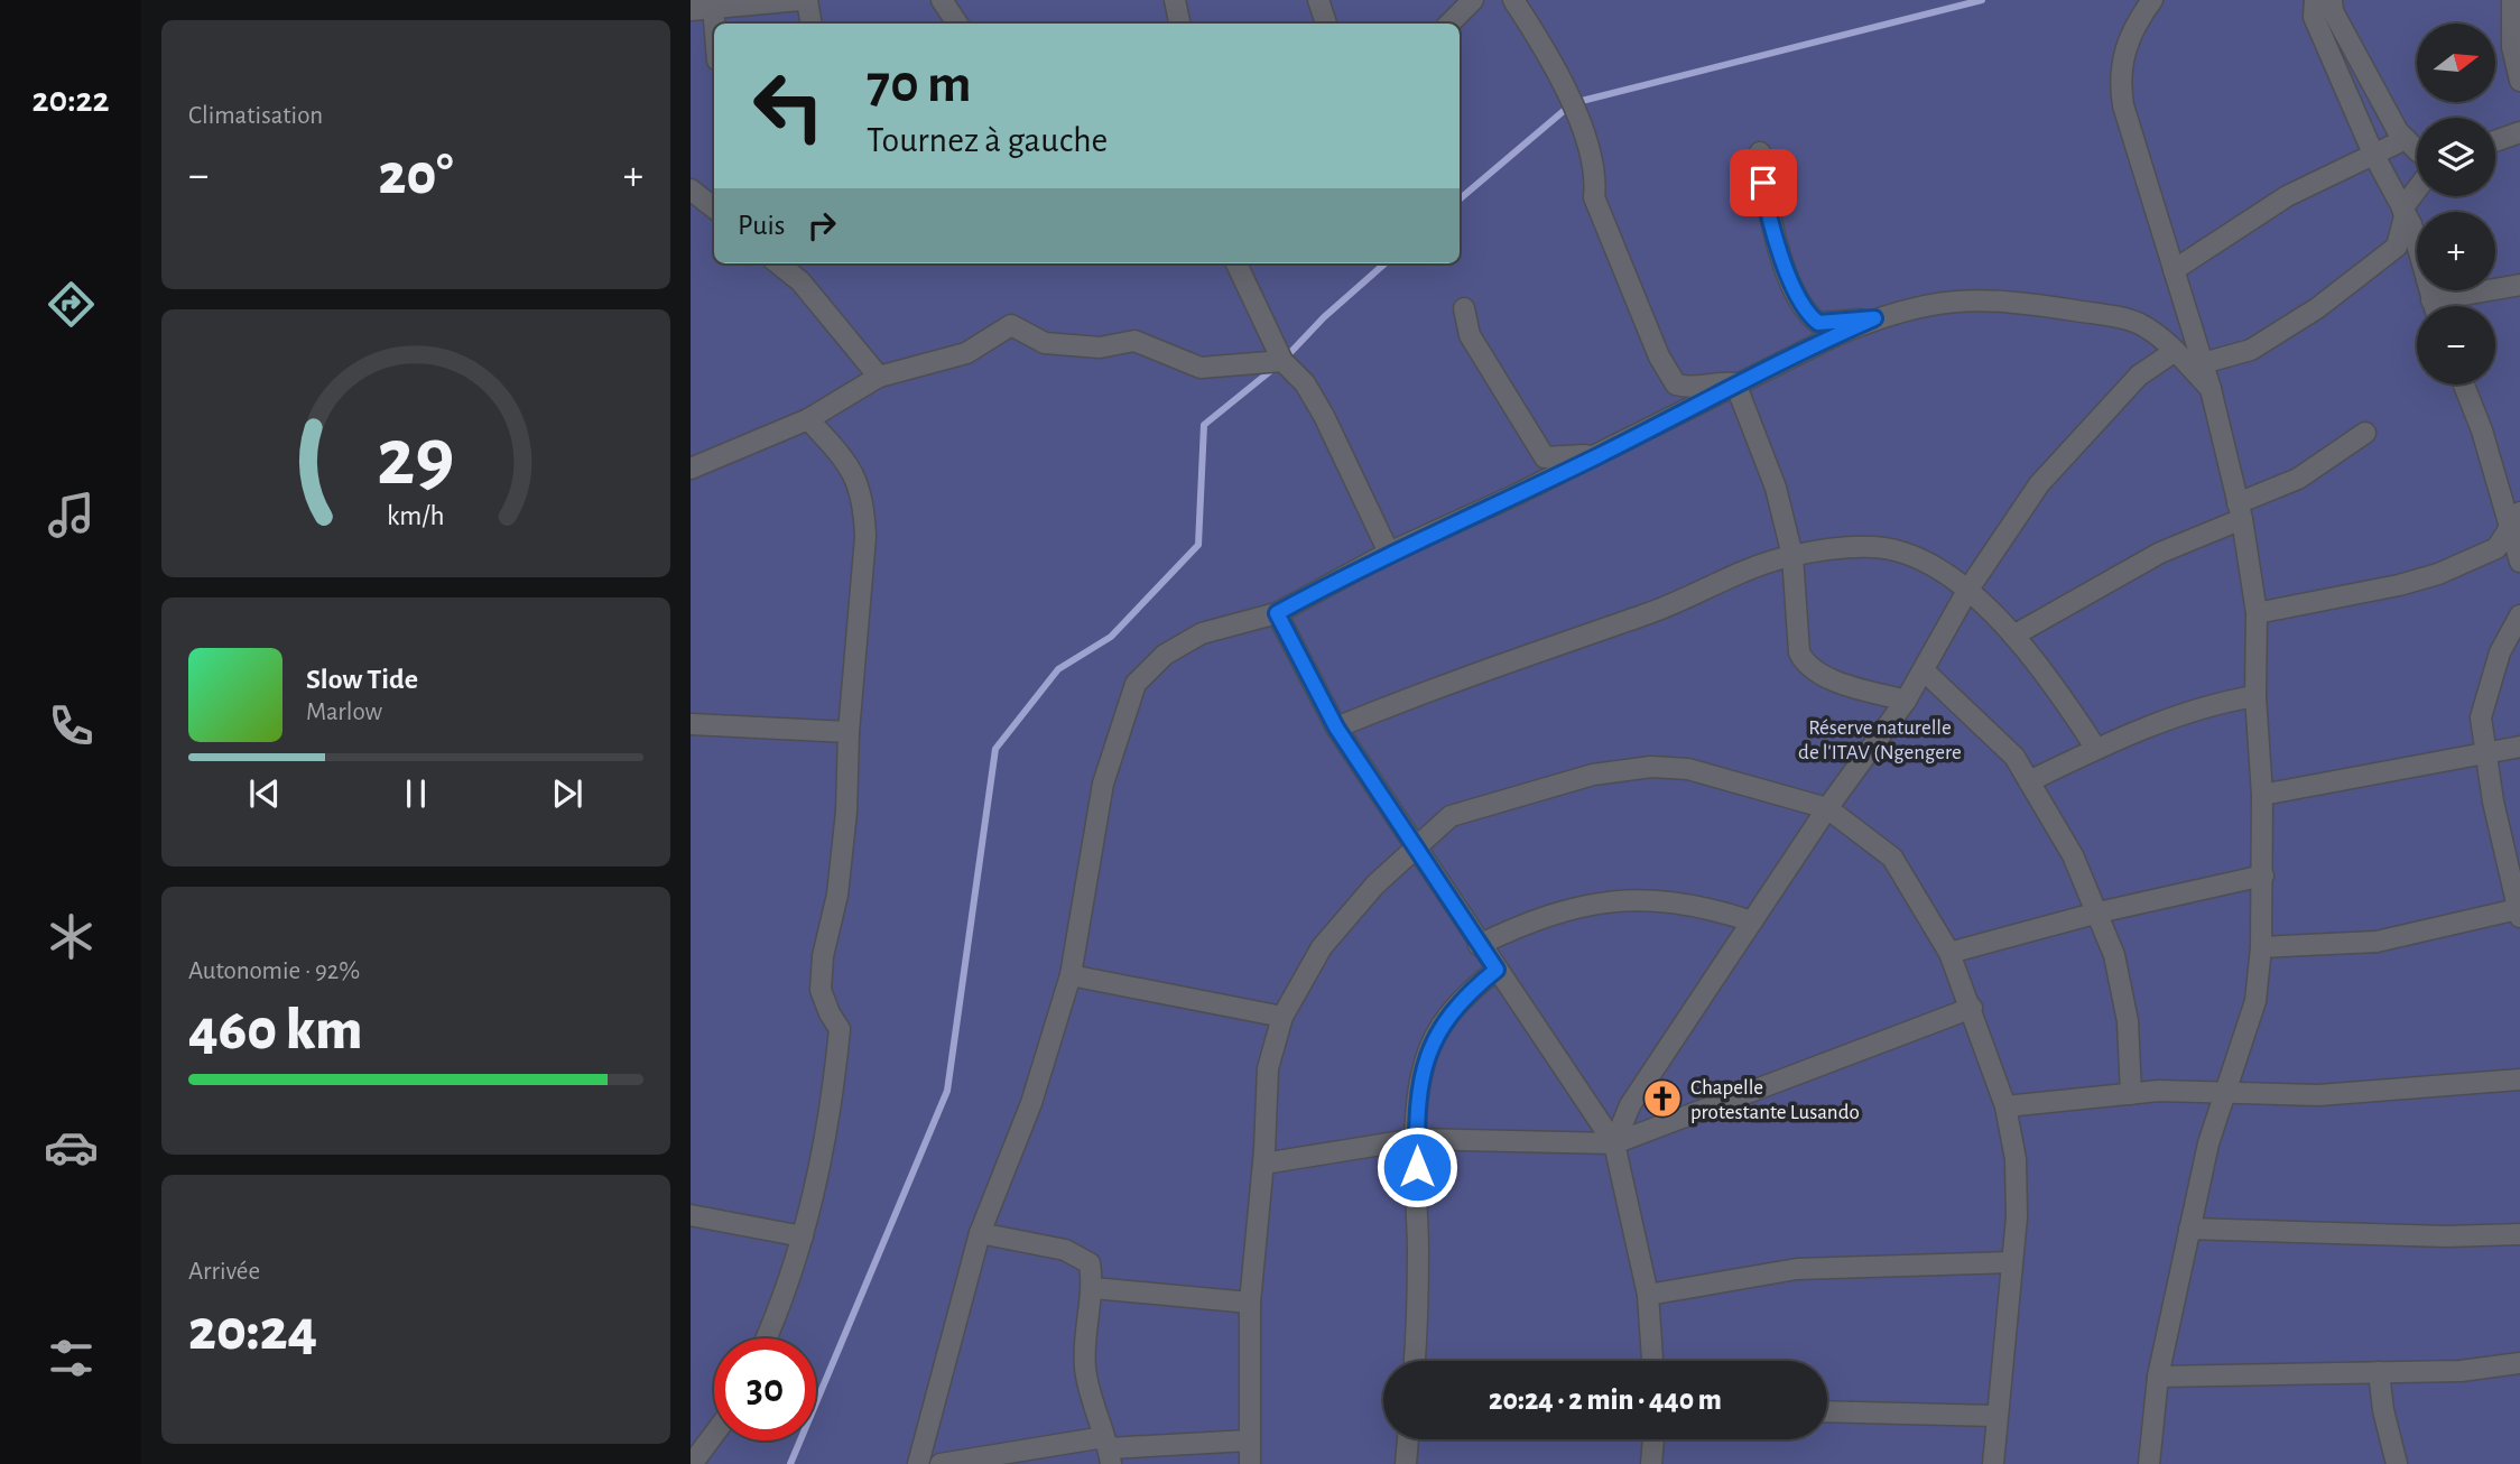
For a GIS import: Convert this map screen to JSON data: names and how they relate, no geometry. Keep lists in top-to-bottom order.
{
  "parks": ["Réserve naturelle de l'ITAV (Ngengere"],
  "places": {
    "church": ["Chapelle protestante Lusando"]
  },
  "north": "right",
  "page": {
    "tabs": "20:22",
    "tile": [
      "Climatisation",
      ["Autonomie · 92%", "460 km"],
      ["Arrivée", "20:24"]
    ],
    "map_buttons": ["+", "−"],
    "turn": ["70 m", "Tournez à gauche"],
    "heat": ["−", "20°", "+"],
    "then": "Puis",
    "song": ["Slow Tide", "Marlow"],
    "limit": "30",
    "trip": "20:24 · 2 min · 440 m",
    "gauge": ["29", "km/h"]
  }
}
